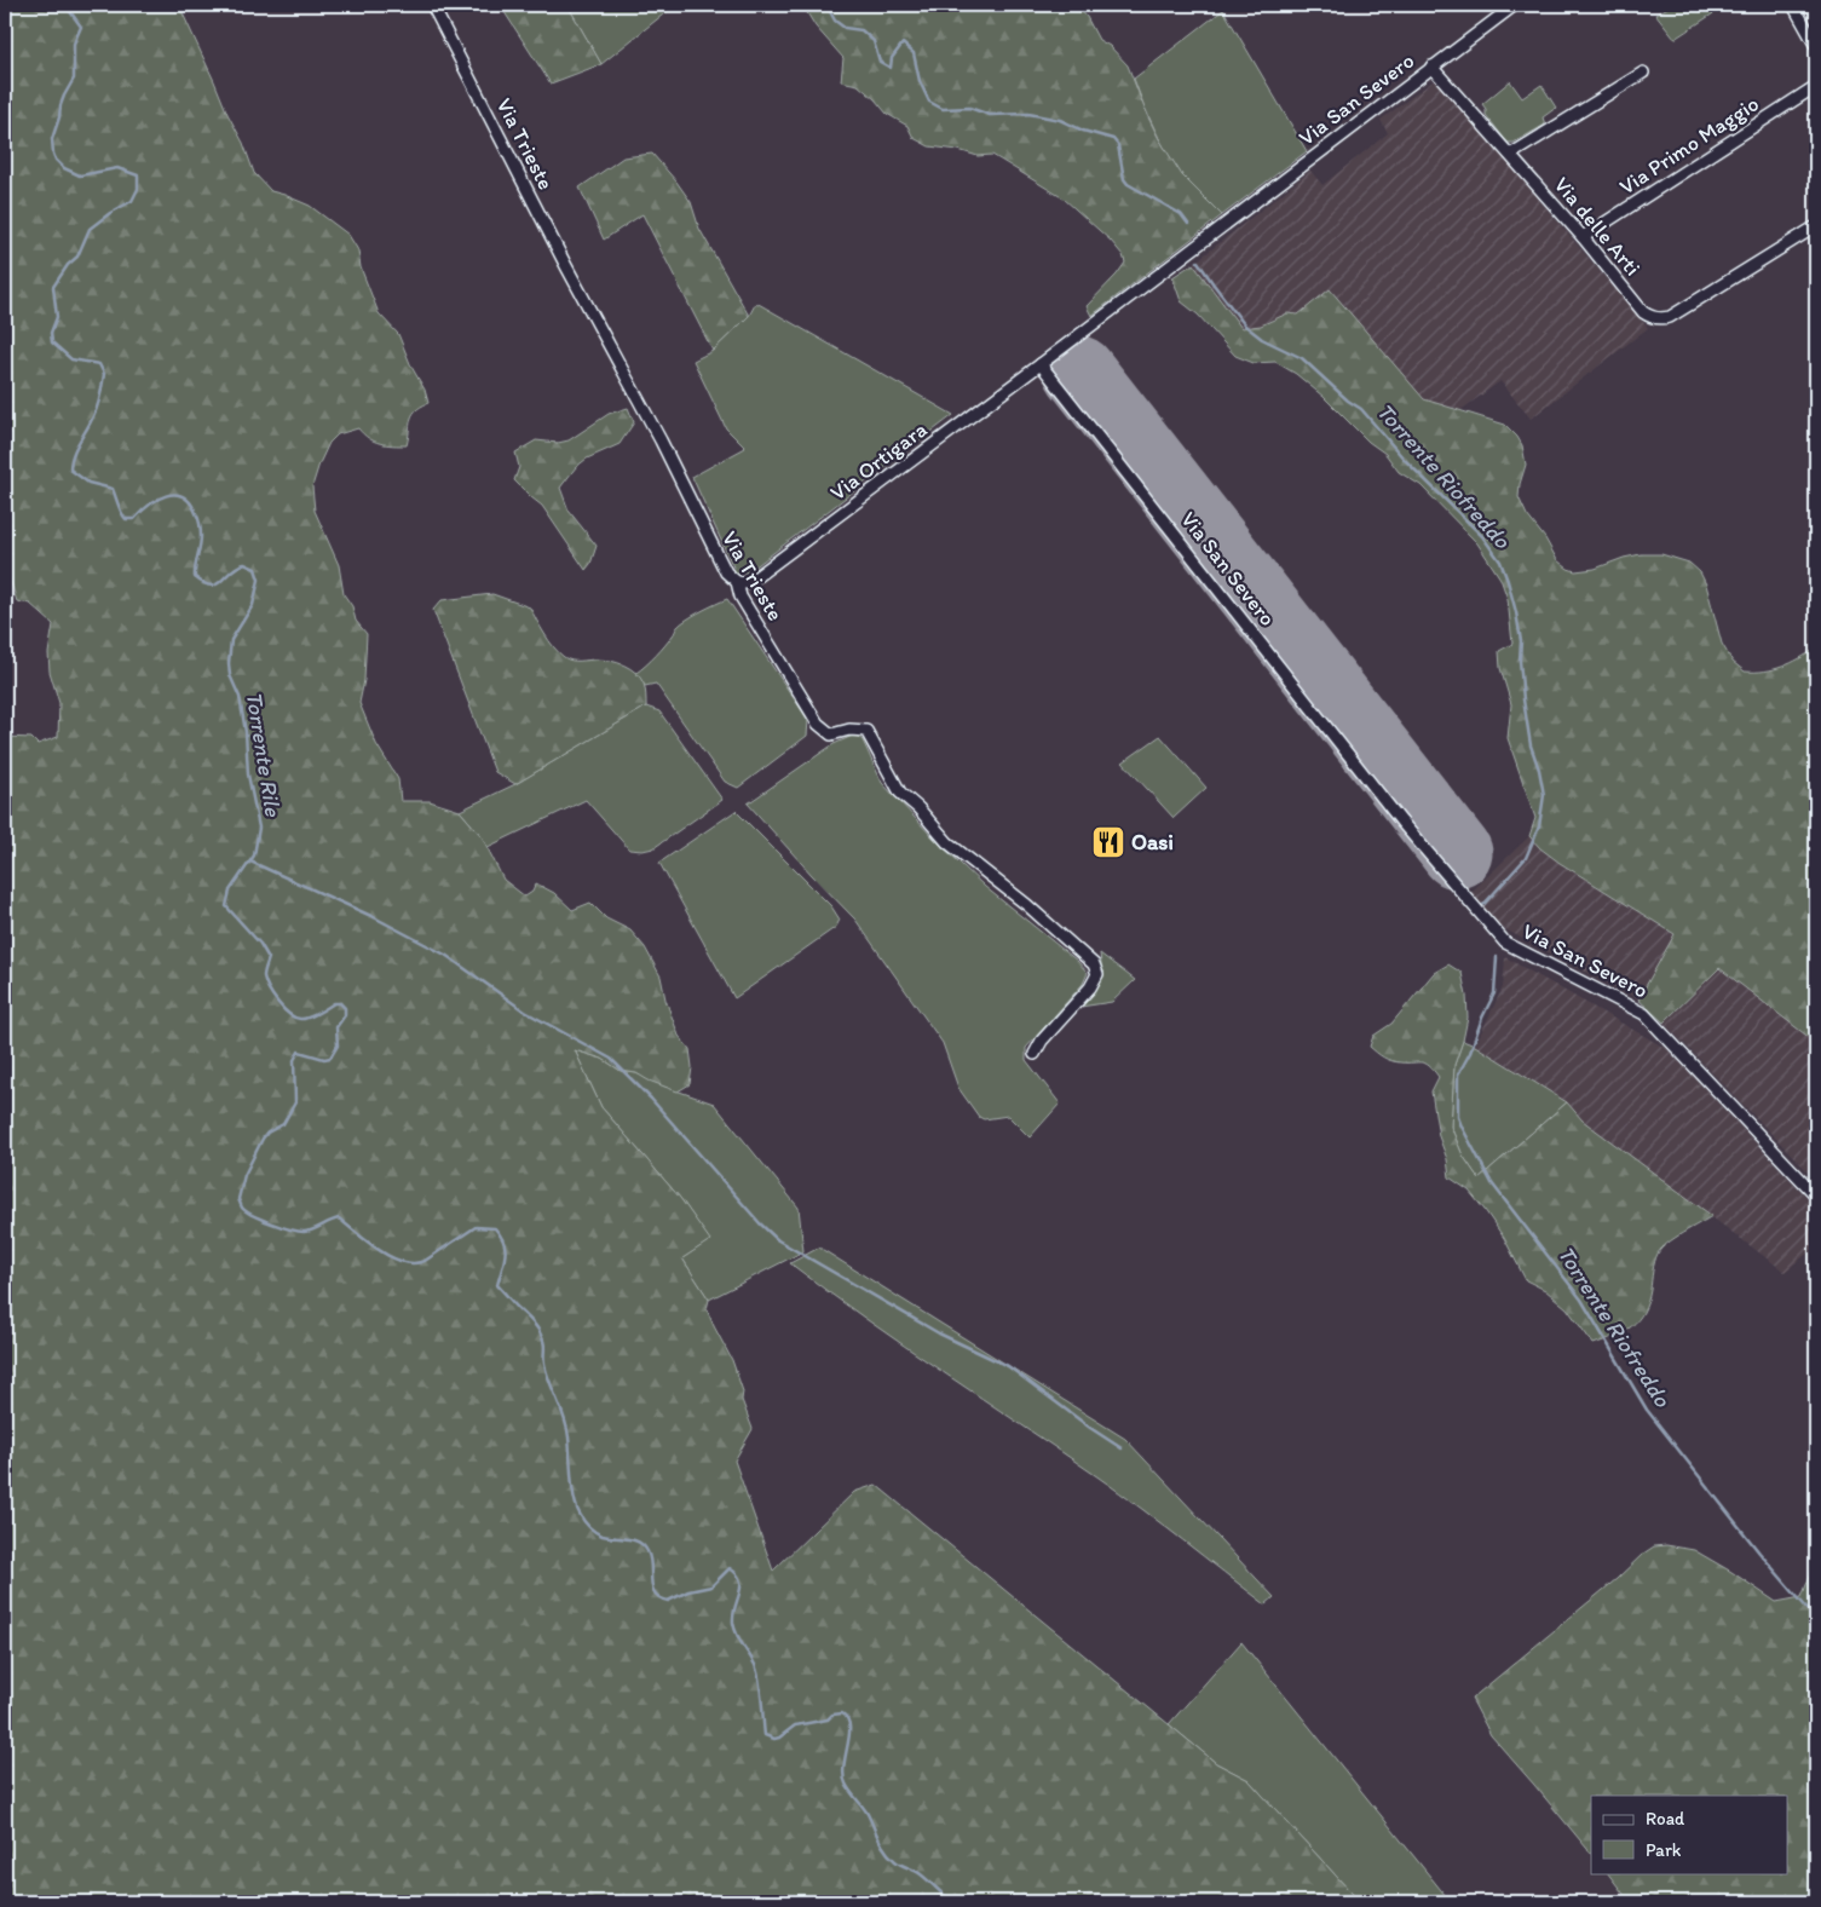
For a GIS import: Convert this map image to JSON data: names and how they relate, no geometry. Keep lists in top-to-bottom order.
{
  "streets": {
    "street": [
      "Via San Severo",
      "Via Trieste",
      "Via Primo Maggio",
      "Via delle Arti",
      "Via Ortigara"
    ]
  },
  "crossings": [
    ["Via San Severo", "Via delle Arti"],
    ["Via San Severo", "Via Ortigara"],
    ["Via Trieste", "Via Ortigara"],
    ["Via Primo Maggio", "Via delle Arti"]
  ],
  "water": ["Torrente Riofreddo", "Torrente Rile"],
  "places": {
    "restaurant": ["Oasi"]
  },
  "legend": ["Road", "Park"]
}
